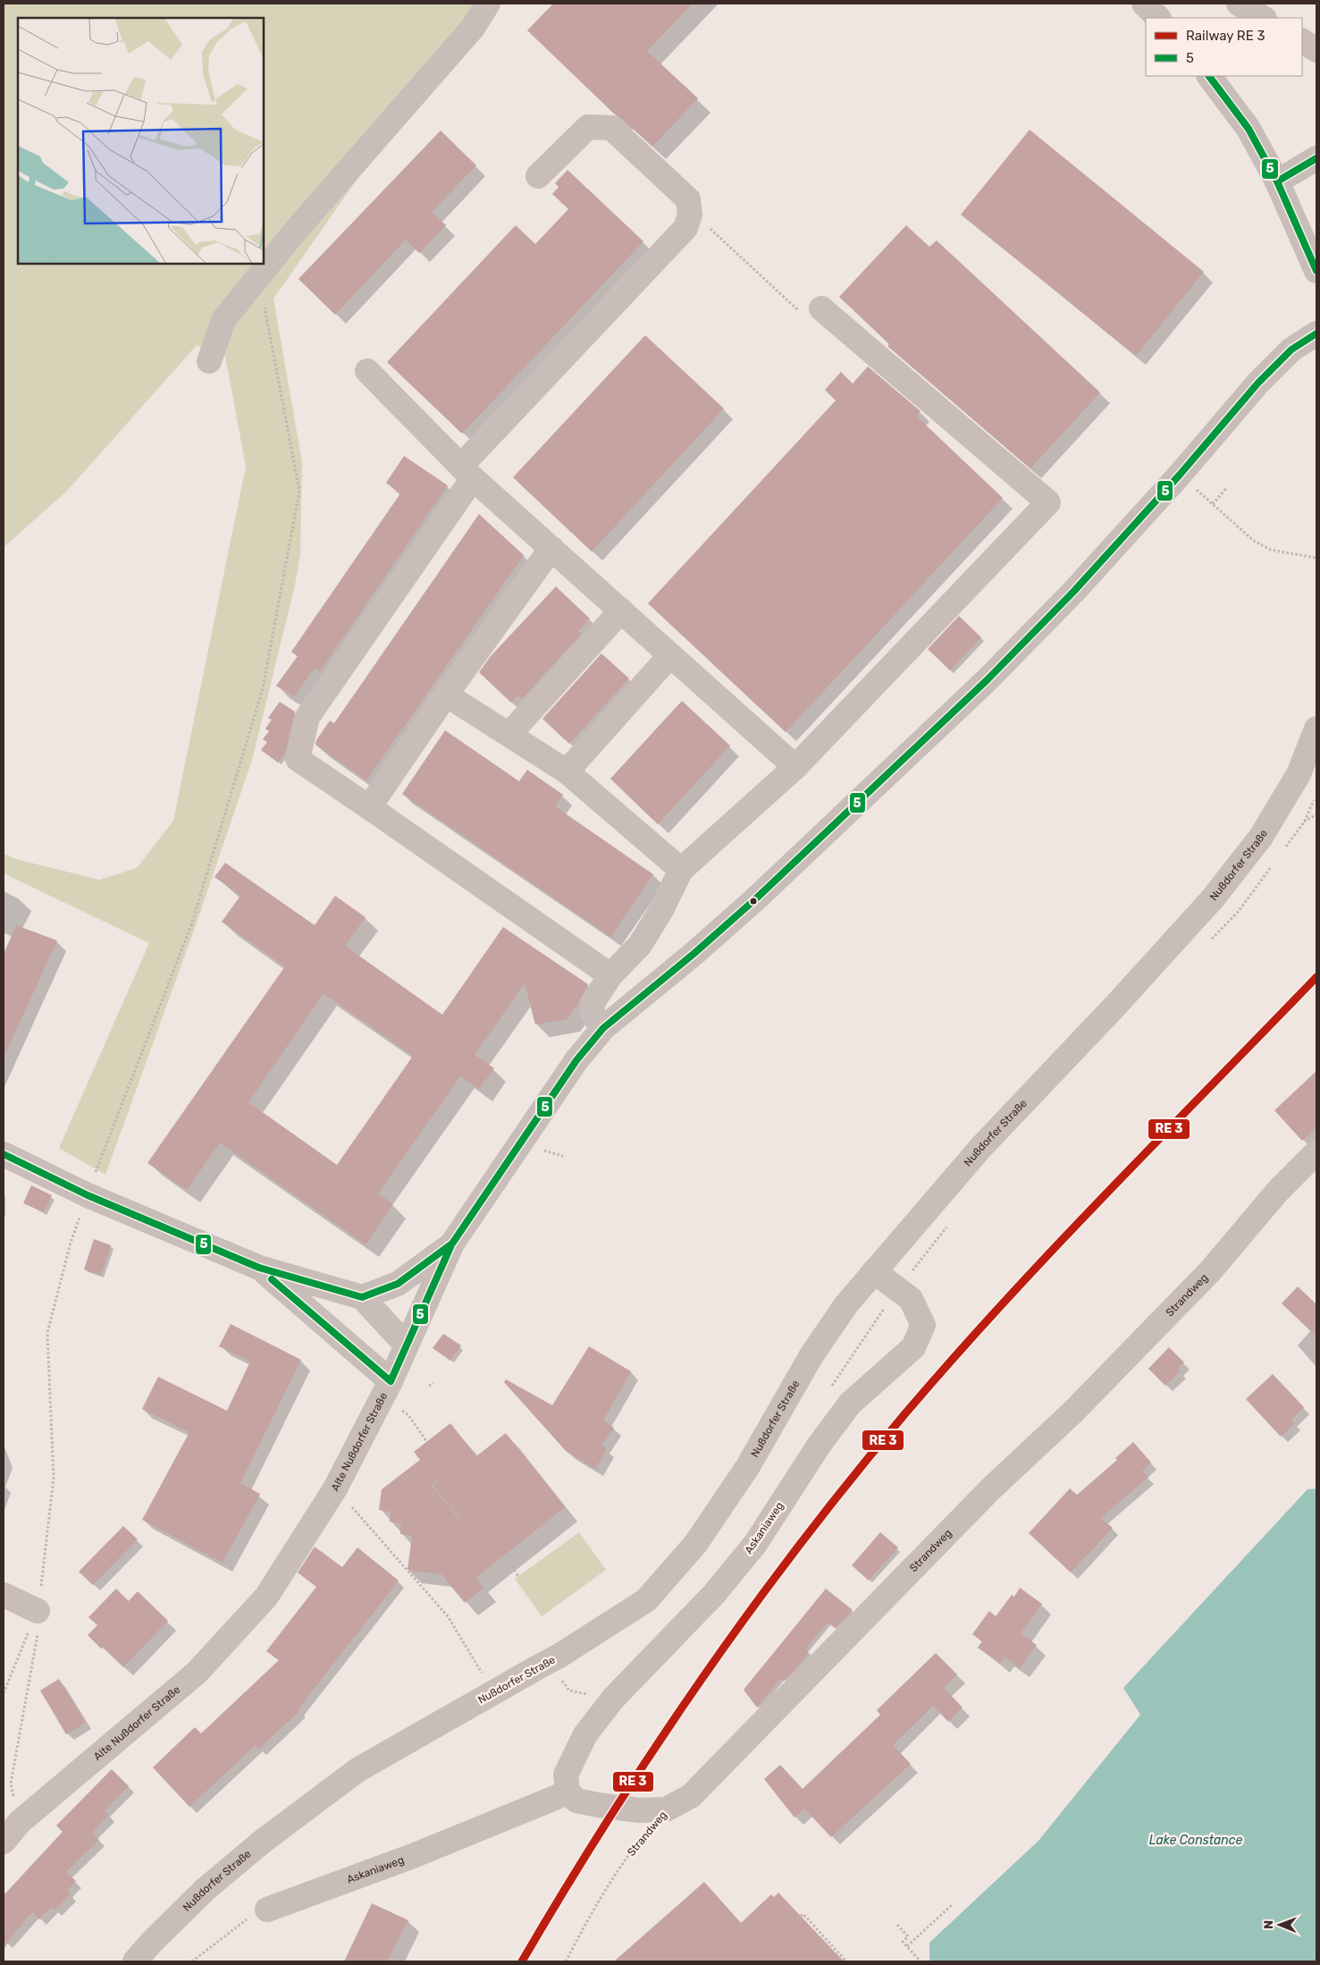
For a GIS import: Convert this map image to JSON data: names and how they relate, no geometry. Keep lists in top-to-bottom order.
{
  "streets": {
    "street": [
      "Nußdorfer Straße",
      "Strandweg",
      "Alte Nußdorfer Straße",
      "Askaniaweg"
    ]
  },
  "crossings": [
    ["Nußdorfer Straße", "Askaniaweg"]
  ],
  "water": ["Lake Constance"],
  "lines": ["transit line 5"],
  "legend": ["Railway RE 3", "5"],
  "north": "left"
}
